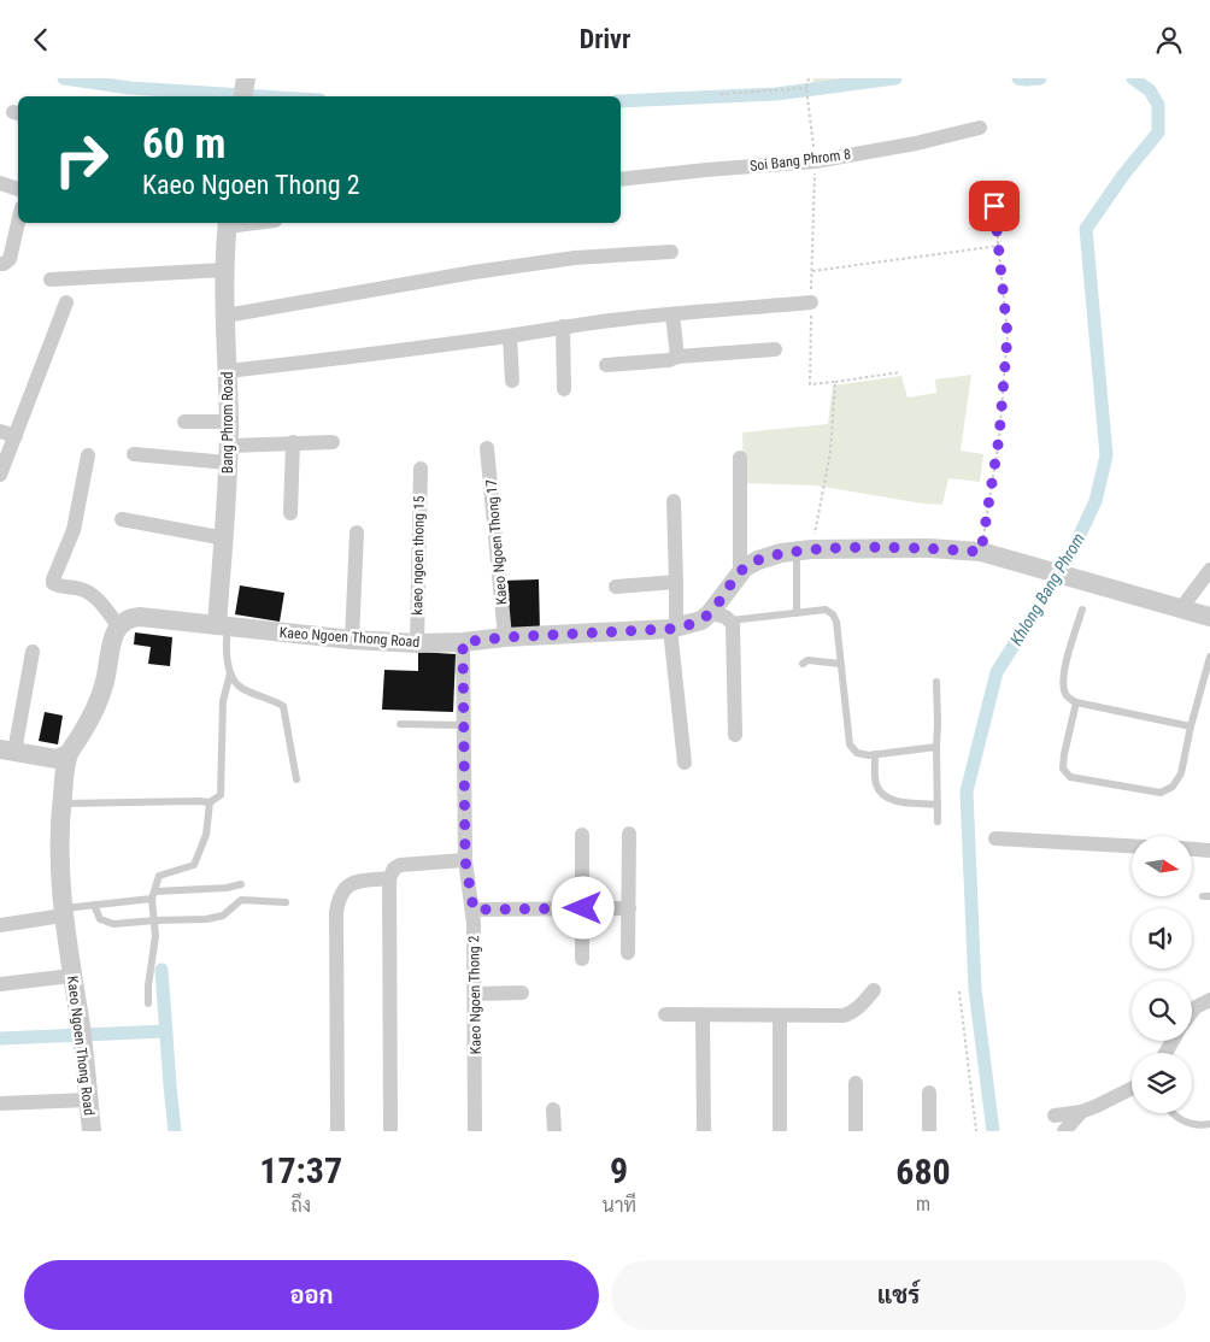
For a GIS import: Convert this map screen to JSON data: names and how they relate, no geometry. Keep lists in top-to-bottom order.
{
  "streets": {
    "street": [
      "Soi Bang Phrom 8",
      "Bang Phrom Road",
      "Kaeo Ngoen Thong 17",
      "kaeo ngoen thong 15",
      "Kaeo Ngoen Thong Road",
      "Kaeo Ngoen Thong 2"
    ]
  },
  "crossings": [
    ["Bang Phrom Road", "Kaeo Ngoen Thong Road"],
    ["Kaeo Ngoen Thong 17", "Kaeo Ngoen Thong Road"],
    ["kaeo ngoen thong 15", "Kaeo Ngoen Thong Road"],
    ["Kaeo Ngoen Thong Road", "Kaeo Ngoen Thong 2"]
  ],
  "water": ["Khlong Bang Phrom"],
  "north": "right",
  "page": {
    "header": "Drivr",
    "turn": ["60 m", "Kaeo Ngoen Thong 2"],
    "eta": [
      "17:37",
      "ถึง",
      "9",
      "นาที",
      "680",
      "m"
    ],
    "buttons": ["ออก", "แชร์"]
  }
}
